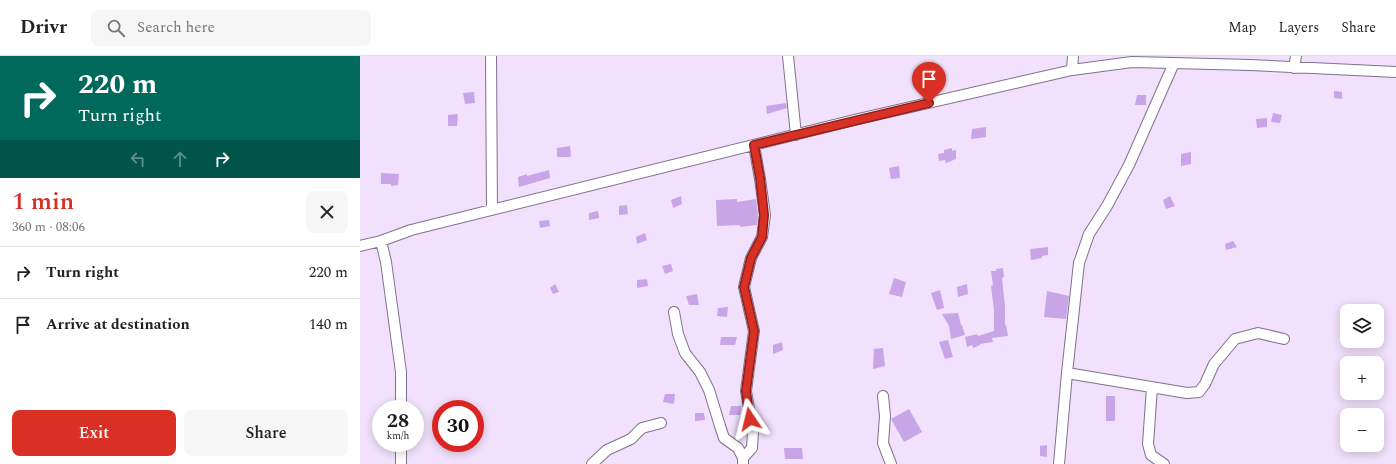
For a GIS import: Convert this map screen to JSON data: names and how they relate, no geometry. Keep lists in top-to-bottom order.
{
  "page": {
    "header": "Drivr",
    "search": "Search here",
    "nav": ["Map", "Layers", "Share"],
    "turn": ["220 m", "Turn right"],
    "heading": ["1 min", "360 m · 08:06"],
    "list": [
      {
        "name": "Turn right",
        "value": "220 m"
      },
      {
        "name": "Arrive at destination",
        "value": "140 m"
      }
    ],
    "map_buttons": ["+", "−"],
    "speed": "28 km/h",
    "limit": "30",
    "buttons": ["Exit", "Share"]
  }
}
